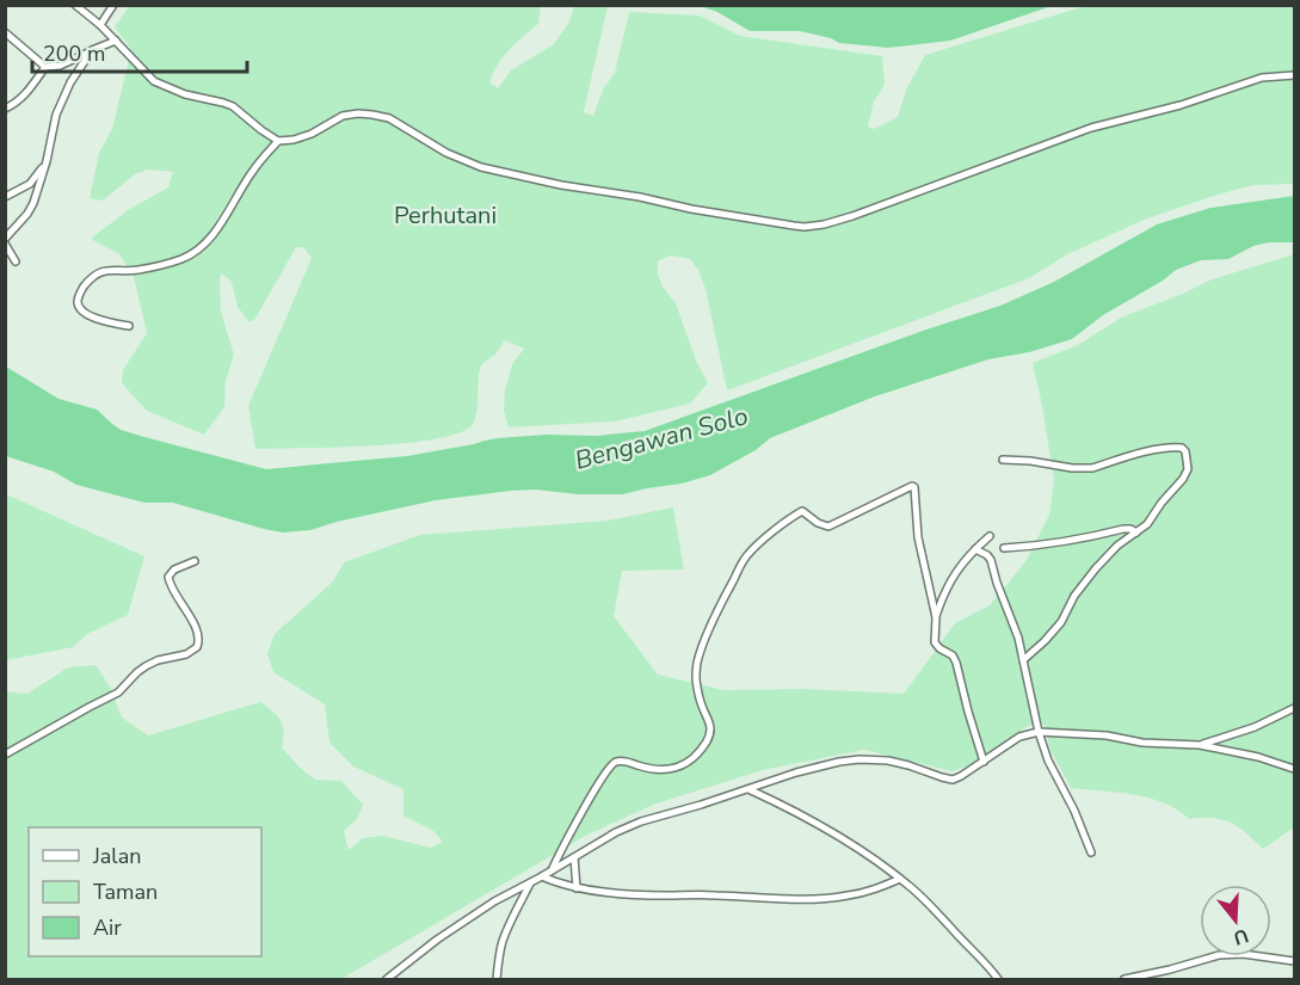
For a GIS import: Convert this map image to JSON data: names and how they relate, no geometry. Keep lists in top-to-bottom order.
{
  "water": ["Bengawan Solo"],
  "parks": ["Perhutani"],
  "legend": ["Jalan", "Taman", "Air"],
  "scale_bar": "200 m",
  "north": "bottom"
}
